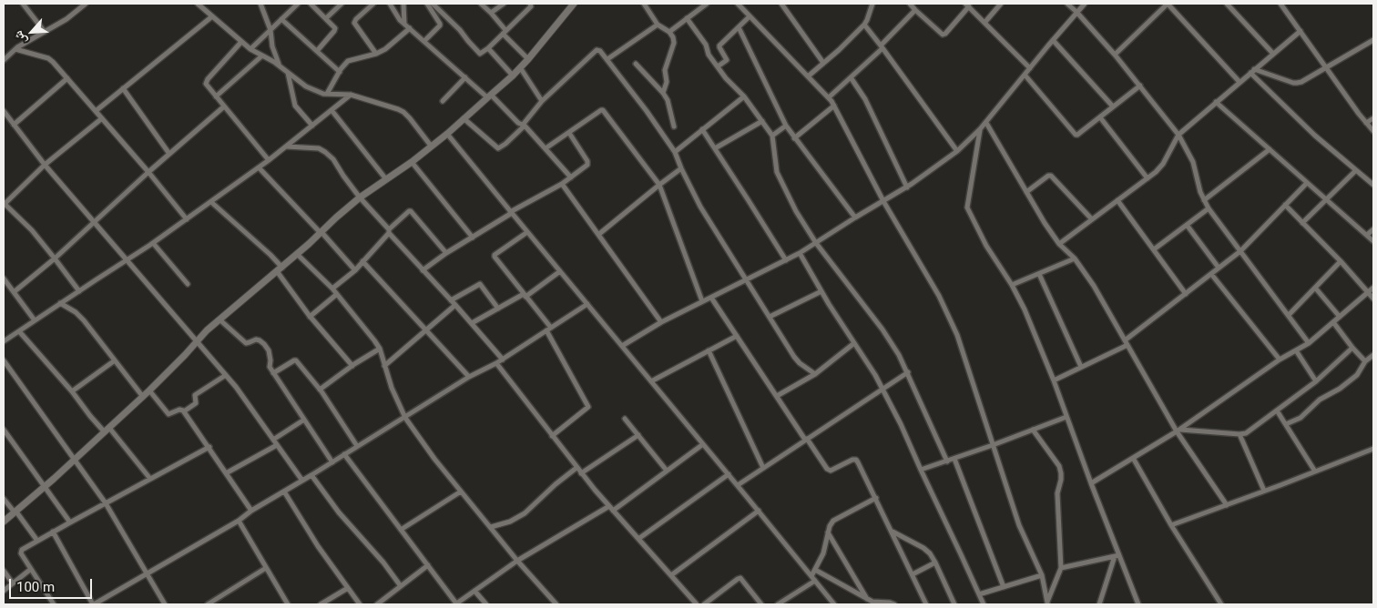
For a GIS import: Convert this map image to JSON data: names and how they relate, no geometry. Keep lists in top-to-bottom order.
{
  "scale_bar": "100 m",
  "north": "bottom left"
}
